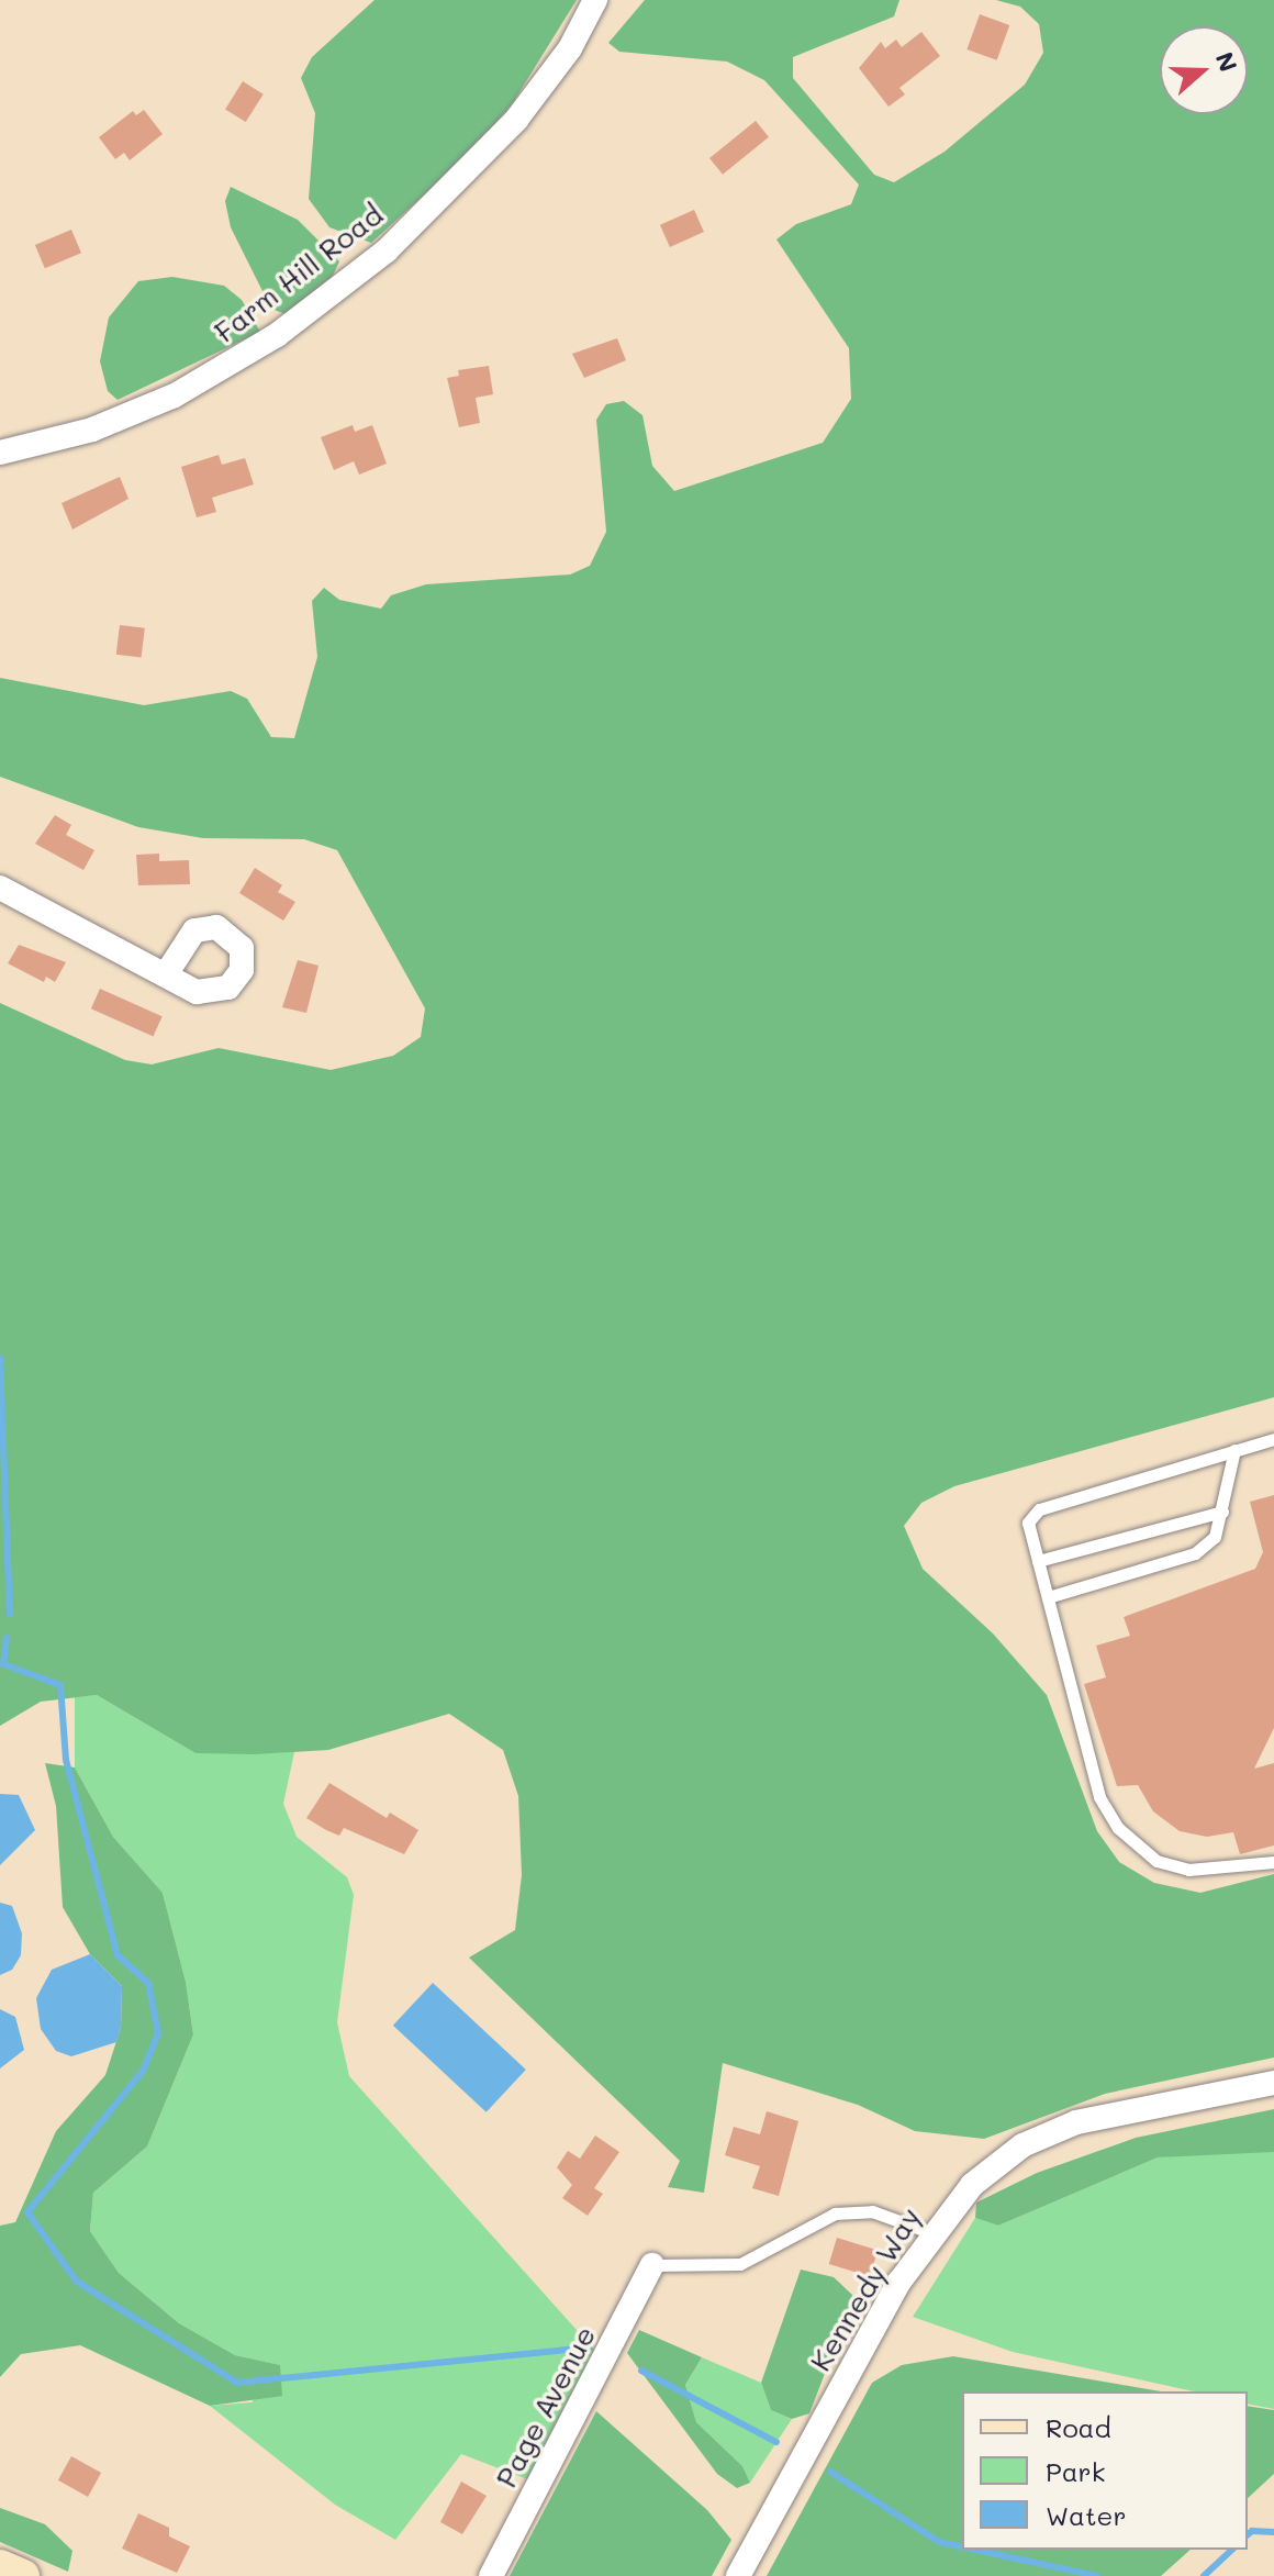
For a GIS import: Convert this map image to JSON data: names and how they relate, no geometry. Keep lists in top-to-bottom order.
{
  "streets": {
    "street": ["Farm Hill Road", "Kennedy Way", "Page Avenue"]
  },
  "legend": ["Road", "Park", "Water"],
  "north": "right"
}
